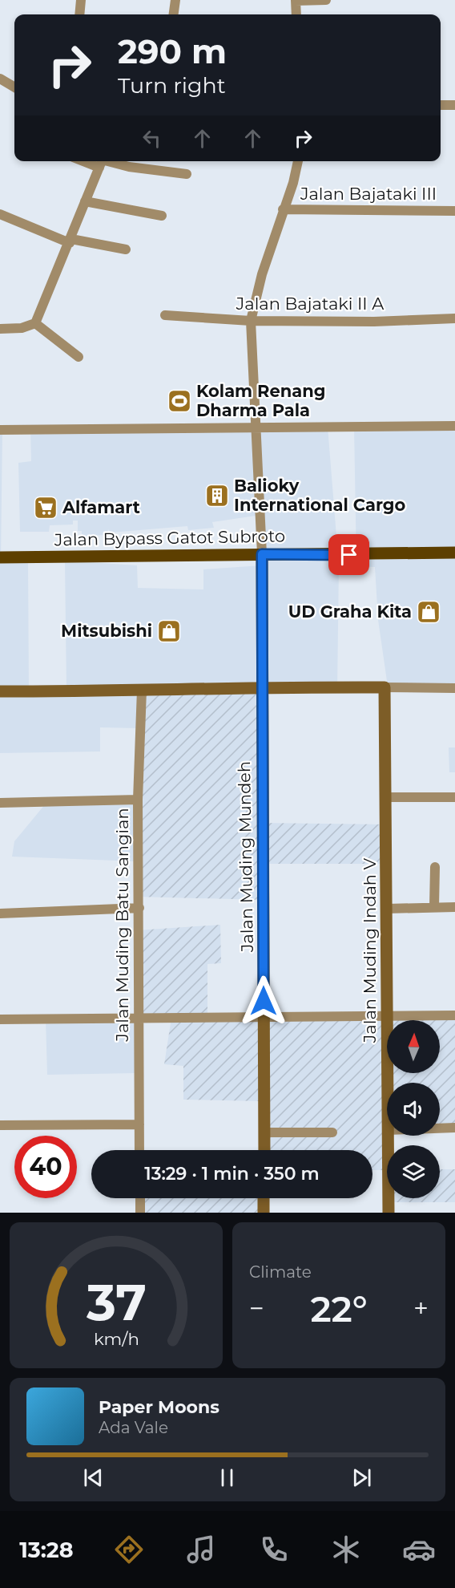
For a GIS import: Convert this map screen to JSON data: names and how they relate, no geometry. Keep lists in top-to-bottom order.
{
  "streets": {
    "main road": ["Jalan Bypass Gatot Subroto"],
    "street": [
      "Jalan Bajataki III",
      "Jalan Bajataki II A",
      "Jalan Muding Mundeh",
      "Jalan Muding Batu Sangian",
      "Jalan Muding Indah V"
    ]
  },
  "crossings": [
    ["Jalan Bypass Gatot Subroto", "Jalan Muding Mundeh"]
  ],
  "places": {
    "sports": ["Kolam Renang Dharma Pala"],
    "building": ["Balioky International Cargo"],
    "supermarket": ["Alfamart"],
    "shop": ["UD Graha Kita", "Mitsubishi"]
  },
  "north": "top",
  "page": {
    "turn": ["290 m", "Turn right"],
    "limit": "40",
    "trip": "13:29 · 1 min · 350 m",
    "tile": "Climate",
    "heat": ["−", "22°", "+"],
    "song": ["Paper Moons", "Ada Vale"],
    "tabs": "13:28",
    "gauge": ["37", "km/h"]
  }
}
